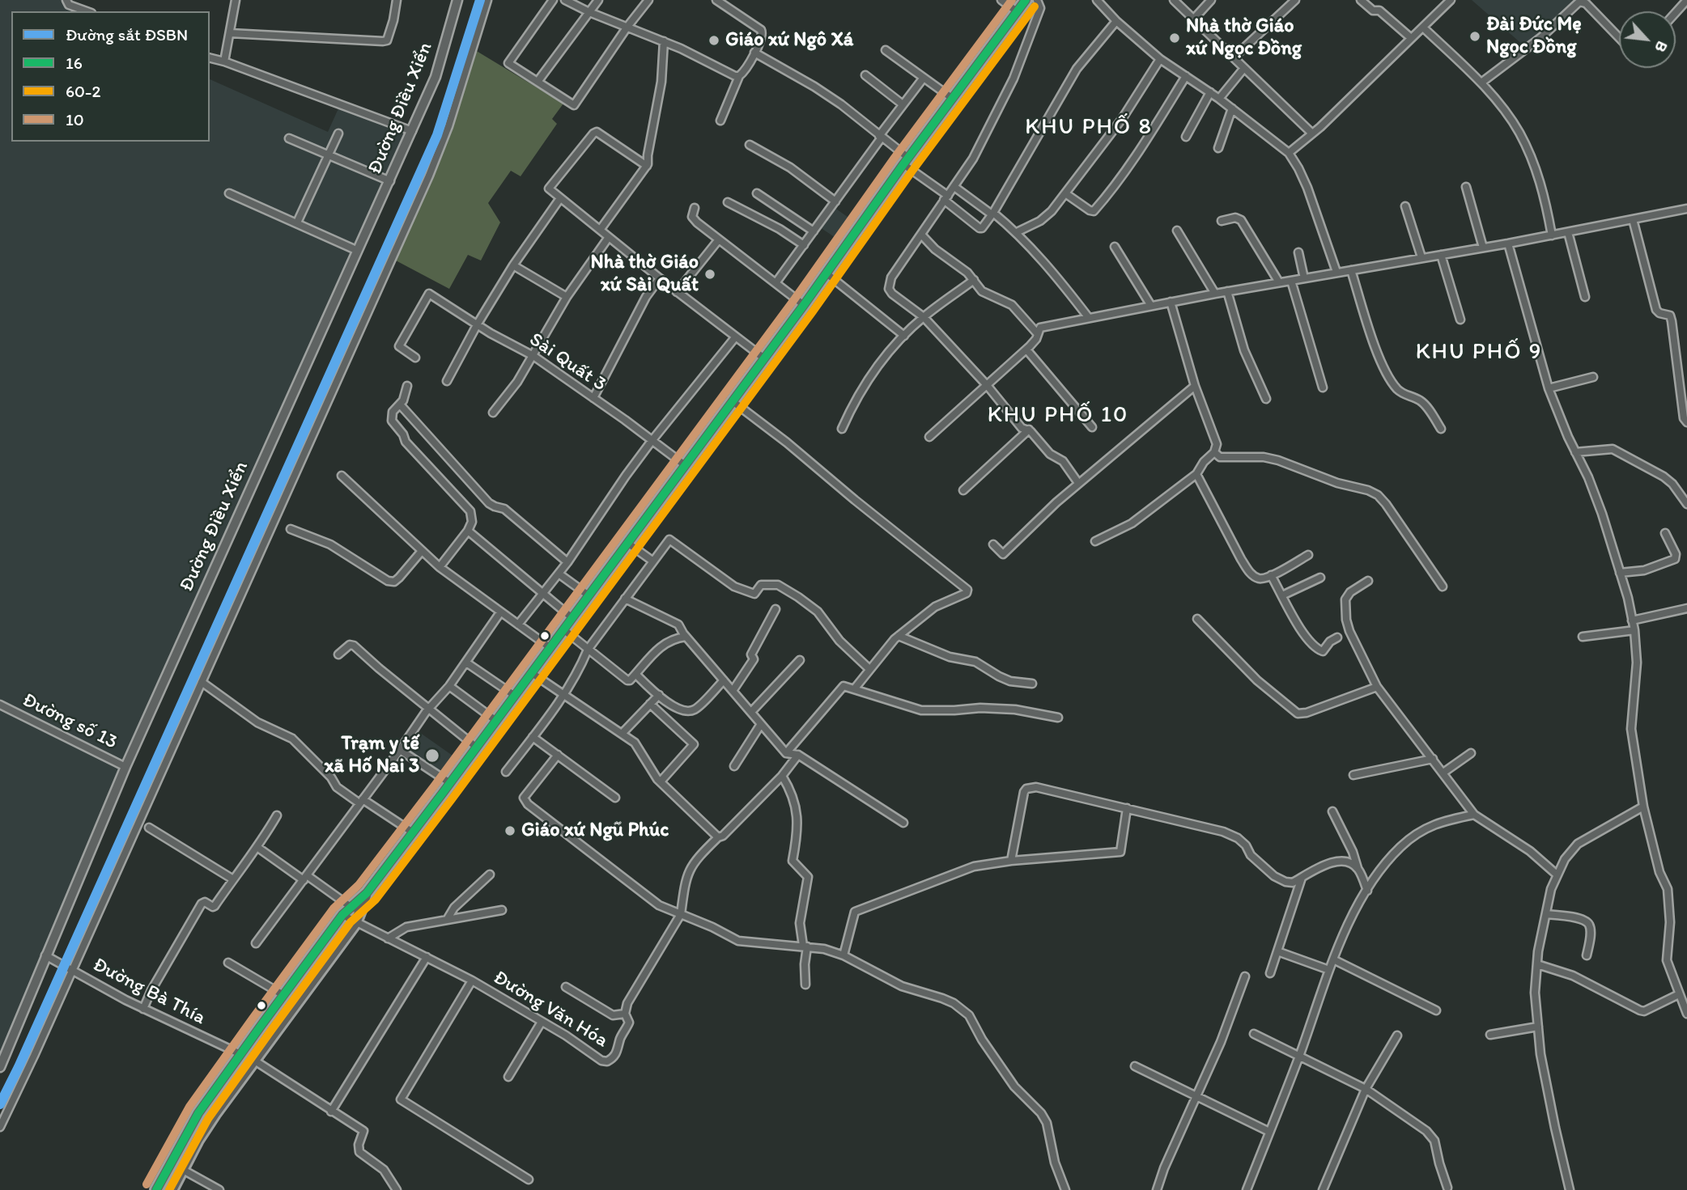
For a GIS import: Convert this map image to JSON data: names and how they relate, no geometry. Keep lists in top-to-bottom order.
{
  "streets": {
    "street": [
      "Đường Điều Xiển",
      "Sài Quất 3",
      "Đường số 13",
      "Đường Bà Thía",
      "Đường Văn Hóa"
    ]
  },
  "crossings": [
    ["Đường Điều Xiển", "Đường số 13"],
    ["Đường Điều Xiển", "Đường Bà Thía"]
  ],
  "districts": ["KHU PHỐ 8", "KHU PHỐ 9", "KHU PHỐ 10"],
  "places": [
    "Đài Đức Mẹ Ngọc Đồng",
    "Nhà thờ Giáo xứ Ngọc Đồng",
    "Giáo xứ Ngô Xá",
    "Nhà thờ Giáo xứ Sài Quất",
    "Trạm y tế xã Hố Nai 3",
    "Giáo xứ Ngũ Phúc"
  ],
  "lines": [
    "rail line ĐSBN",
    "transit line 16",
    "transit line 10",
    "transit line 60-2"
  ],
  "legend": [
    "Đường sắt ĐSBN",
    "16",
    "60-2",
    "10"
  ],
  "north": "bottom right"
}
